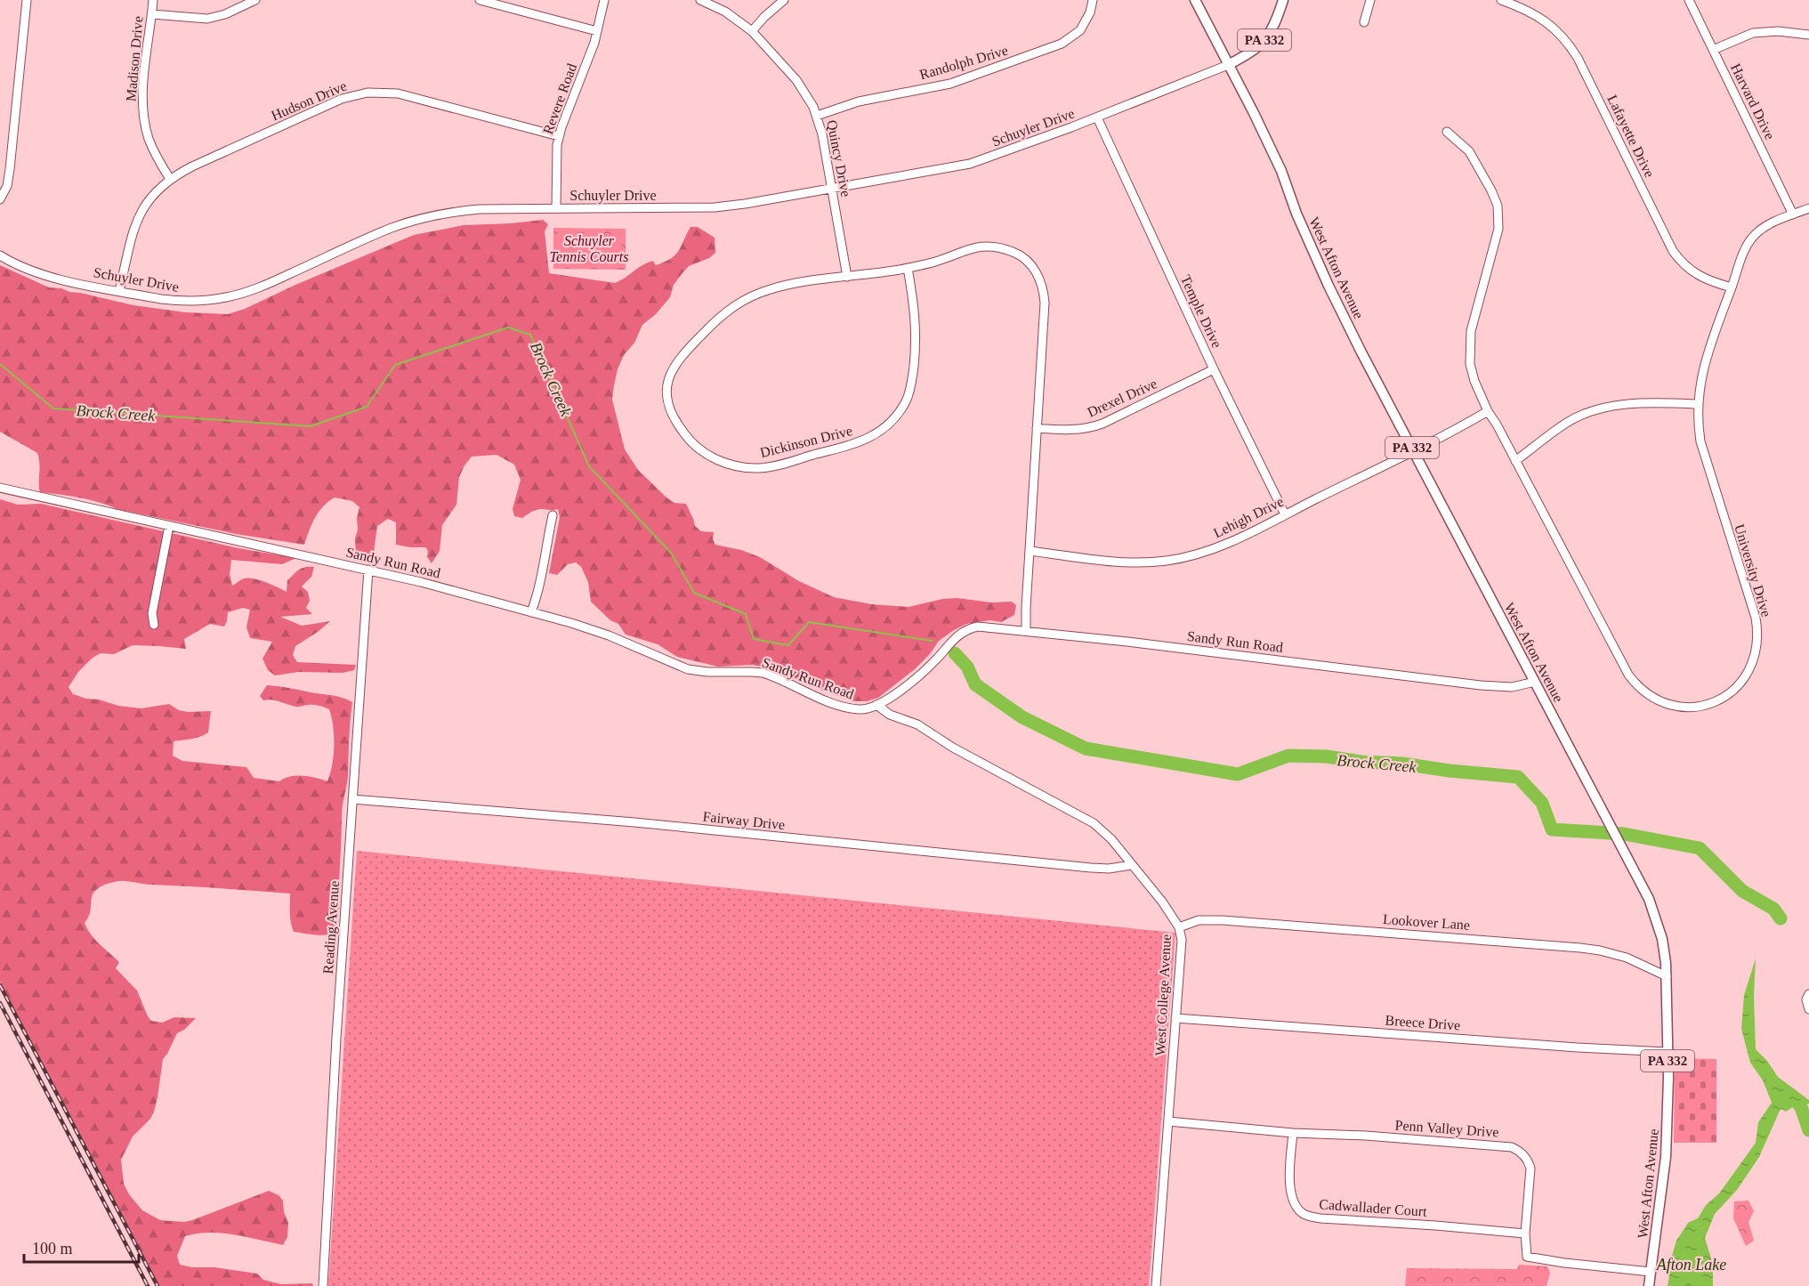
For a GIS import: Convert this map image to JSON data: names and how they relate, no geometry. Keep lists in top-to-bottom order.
{
  "streets": {
    "main road": ["PA 332", "West Afton Avenue"],
    "street": [
      "Madison Drive",
      "Randolph Drive",
      "Revere Road",
      "Hudson Drive",
      "Harvard Drive",
      "Schuyler Drive",
      "Lafayette Drive",
      "Quincy Drive",
      "Temple Drive",
      "Drexel Drive",
      "Dickinson Drive",
      "Lehigh Drive",
      "Sandy Run Road",
      "University Drive",
      "Fairway Drive",
      "Lookover Lane",
      "Reading Avenue",
      "West College Avenue",
      "Breece Drive",
      "Penn Valley Drive",
      "Cadwallader Court"
    ]
  },
  "crossings": [
    ["PA 332", "Schuyler Drive"],
    ["PA 332", "West Afton Avenue"],
    ["Madison Drive", "Hudson Drive"],
    ["Randolph Drive", "Quincy Drive"],
    ["Revere Road", "Hudson Drive"],
    ["Revere Road", "Schuyler Drive"],
    ["Harvard Drive", "University Drive"],
    ["Schuyler Drive", "Quincy Drive"],
    ["Schuyler Drive", "West Afton Avenue"],
    ["Schuyler Drive", "Temple Drive"],
    ["Lafayette Drive", "University Drive"],
    ["Quincy Drive", "Dickinson Drive"],
    ["West Afton Avenue", "Lehigh Drive"],
    ["West Afton Avenue", "Sandy Run Road"],
    ["West Afton Avenue", "Lookover Lane"],
    ["West Afton Avenue", "Breece Drive"],
    ["West Afton Avenue", "Penn Valley Drive"],
    ["Temple Drive", "Drexel Drive"],
    ["Temple Drive", "Lehigh Drive"],
    ["Drexel Drive", "Dickinson Drive"],
    ["Dickinson Drive", "Lehigh Drive"],
    ["Dickinson Drive", "Sandy Run Road"],
    ["Lehigh Drive", "University Drive"],
    ["Sandy Run Road", "Reading Avenue"],
    ["Sandy Run Road", "West College Avenue"],
    ["Fairway Drive", "Reading Avenue"],
    ["Fairway Drive", "West College Avenue"],
    ["Lookover Lane", "West College Avenue"],
    ["West College Avenue", "Breece Drive"],
    ["West College Avenue", "Penn Valley Drive"],
    ["Penn Valley Drive", "Cadwallader Court"]
  ],
  "water": ["Brock Creek", "Afton Lake"],
  "parks": ["Schuyler Tennis Courts"],
  "scale_bar": "100 m"
}
